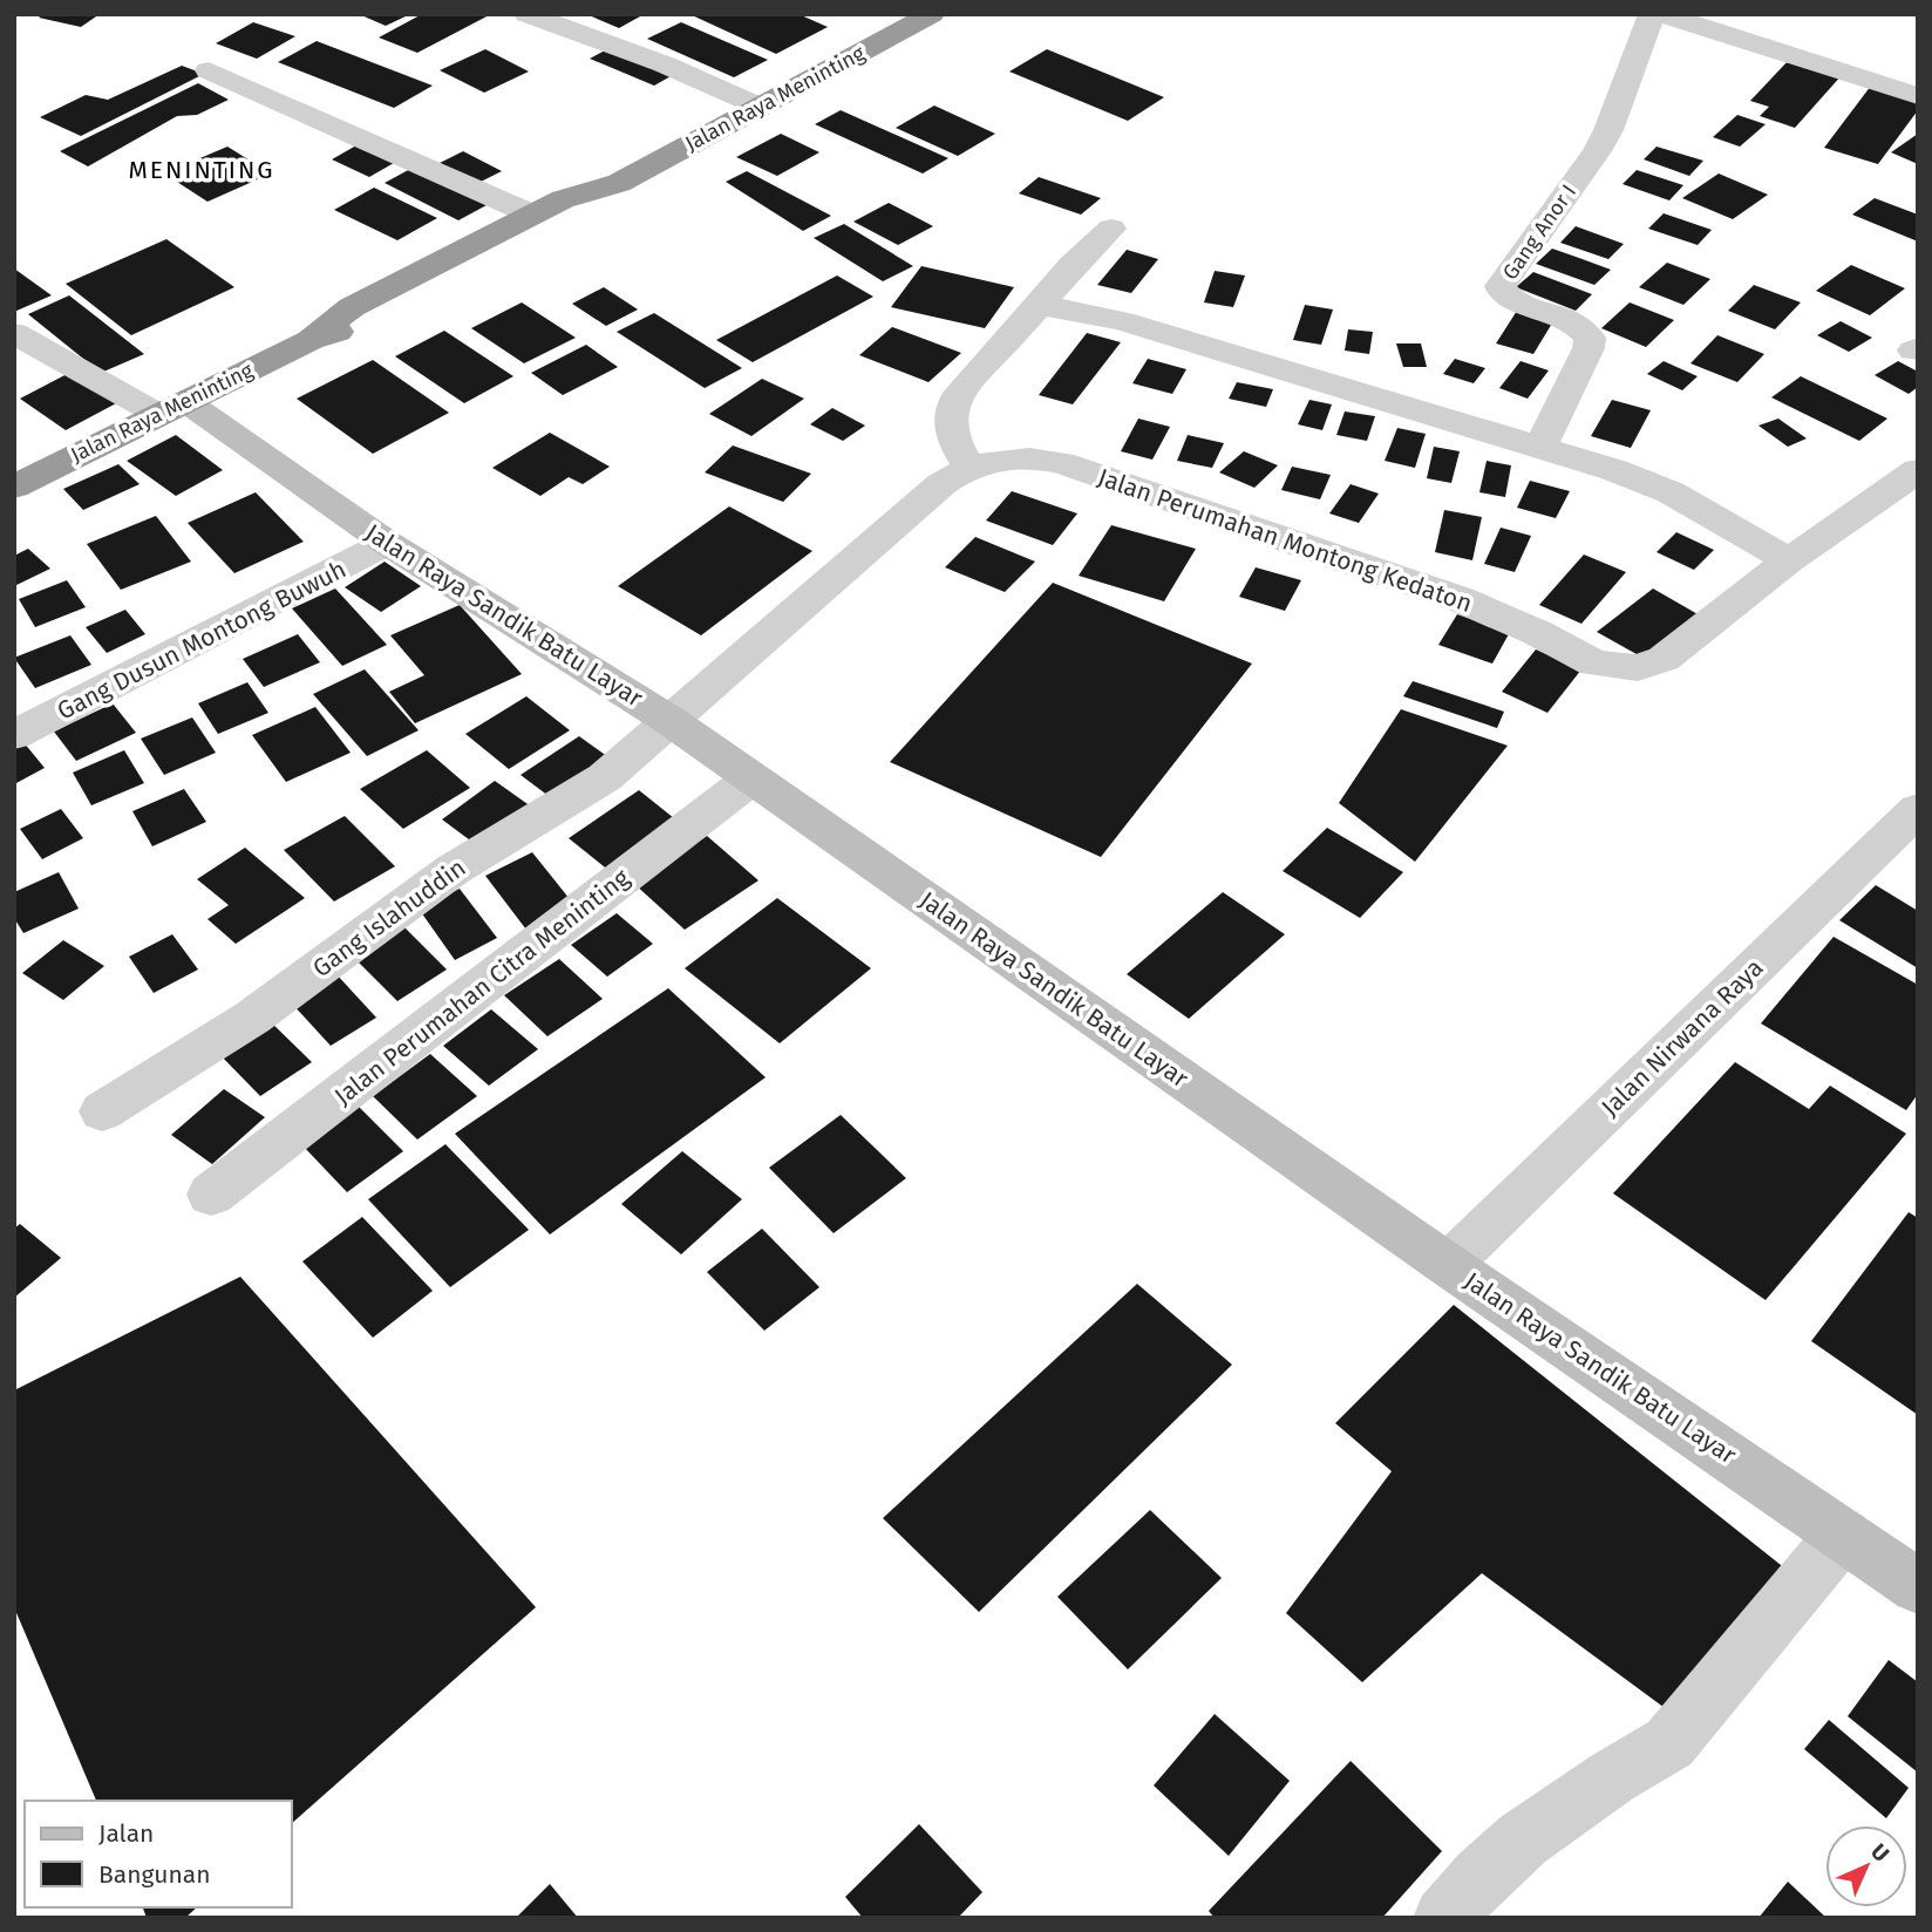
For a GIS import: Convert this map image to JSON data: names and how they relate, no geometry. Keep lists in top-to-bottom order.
{
  "streets": {
    "highway": ["Jalan Raya Meninting"],
    "main road": ["Jalan Raya Sandik Batu Layar"],
    "street": [
      "Gang Anor I",
      "Jalan Perumahan Montong Kedaton",
      "Gang Dusun Montong Buwuh",
      "Gang Islahuddin",
      "Jalan Perumahan Citra Meninting",
      "Jalan Nirwana Raya"
    ]
  },
  "crossings": [
    ["Jalan Raya Meninting", "Jalan Raya Sandik Batu Layar"],
    ["Jalan Perumahan Montong Kedaton", "Jalan Raya Sandik Batu Layar"],
    ["Jalan Perumahan Montong Kedaton", "Gang Islahuddin"],
    ["Jalan Raya Sandik Batu Layar", "Gang Dusun Montong Buwuh"],
    ["Jalan Raya Sandik Batu Layar", "Gang Islahuddin"],
    ["Jalan Raya Sandik Batu Layar", "Jalan Perumahan Citra Meninting"],
    ["Jalan Raya Sandik Batu Layar", "Jalan Nirwana Raya"]
  ],
  "districts": ["MENINTING"],
  "legend": ["Jalan", "Bangunan"],
  "north": "top right"
}
